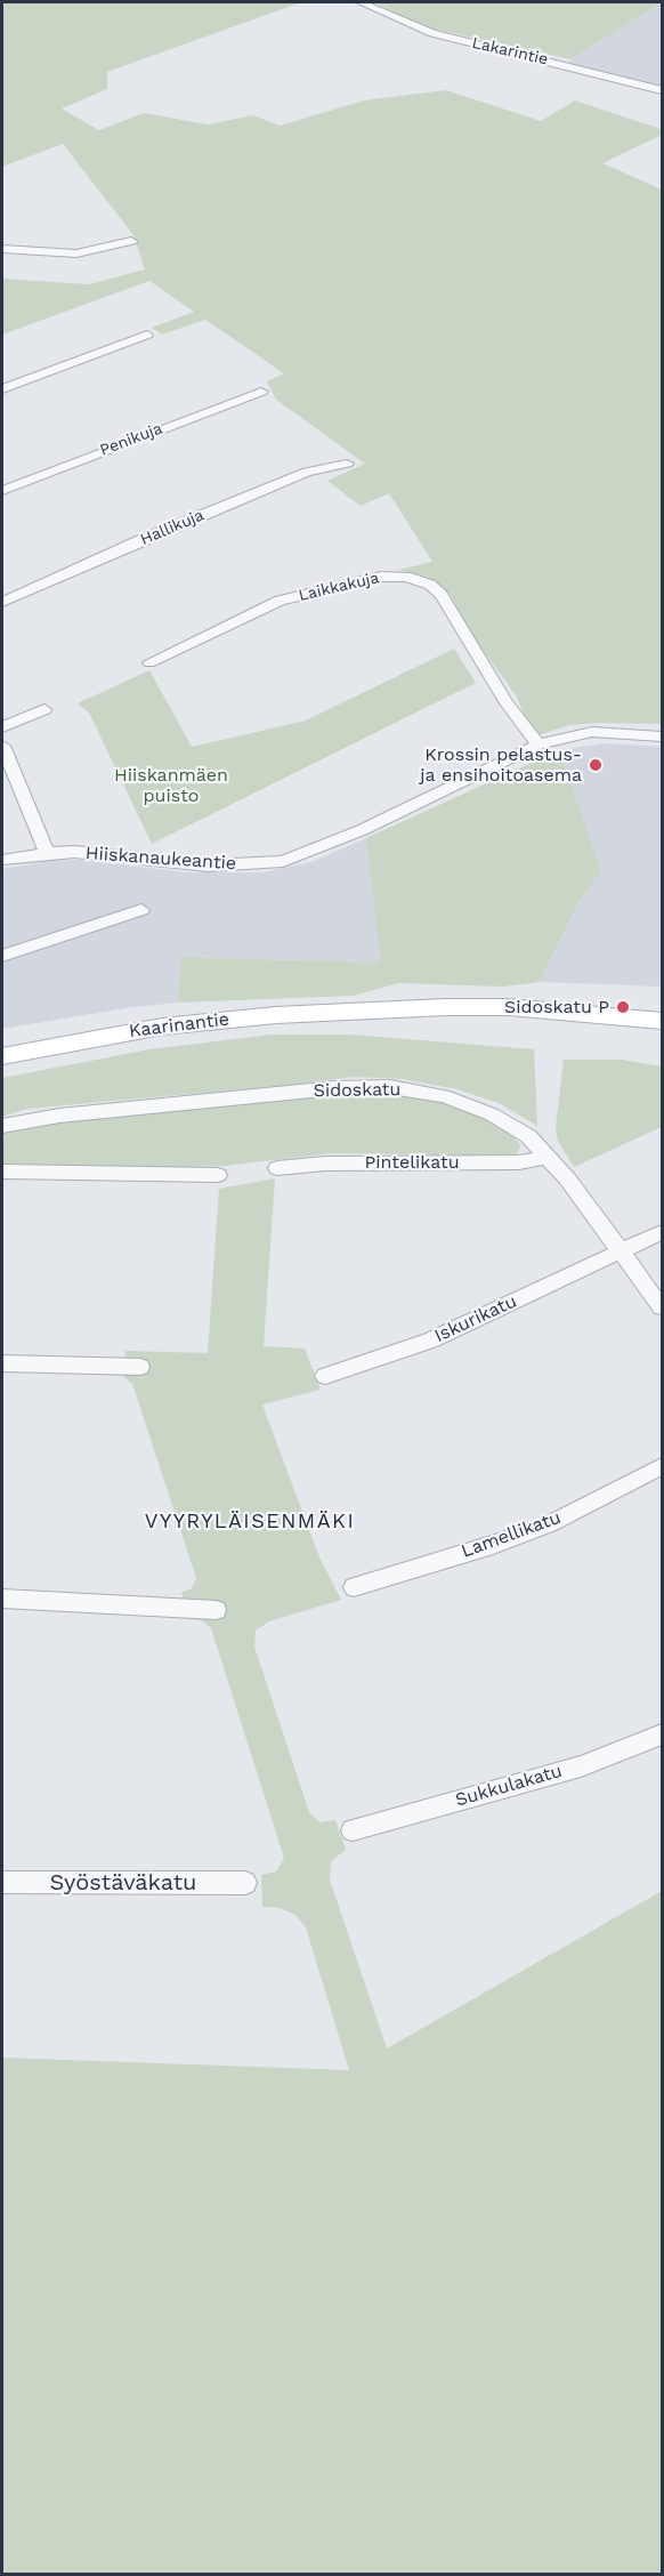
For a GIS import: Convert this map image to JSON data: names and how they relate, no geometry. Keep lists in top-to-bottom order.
{
  "streets": {
    "main road": ["Kaarinantie"],
    "street": [
      "Lakarintie",
      "Penikuja",
      "Hallikuja",
      "Laikkakuja",
      "Hiiskanaukeantie",
      "Sidoskatu",
      "Pintelikatu",
      "Iskurikatu",
      "Lamellikatu",
      "Sukkulakatu",
      "Syöstäväkatu"
    ]
  },
  "crossings": [
    ["Laikkakuja", "Hiiskanaukeantie"],
    ["Sidoskatu", "Pintelikatu"],
    ["Sidoskatu", "Iskurikatu"]
  ],
  "districts": ["VYYRYLÄISENMÄKI"],
  "parks": ["Hiiskanmäen puisto"],
  "places": ["Krossin pelastus- ja ensihoitoasema", "Sidoskatu P"]
}
